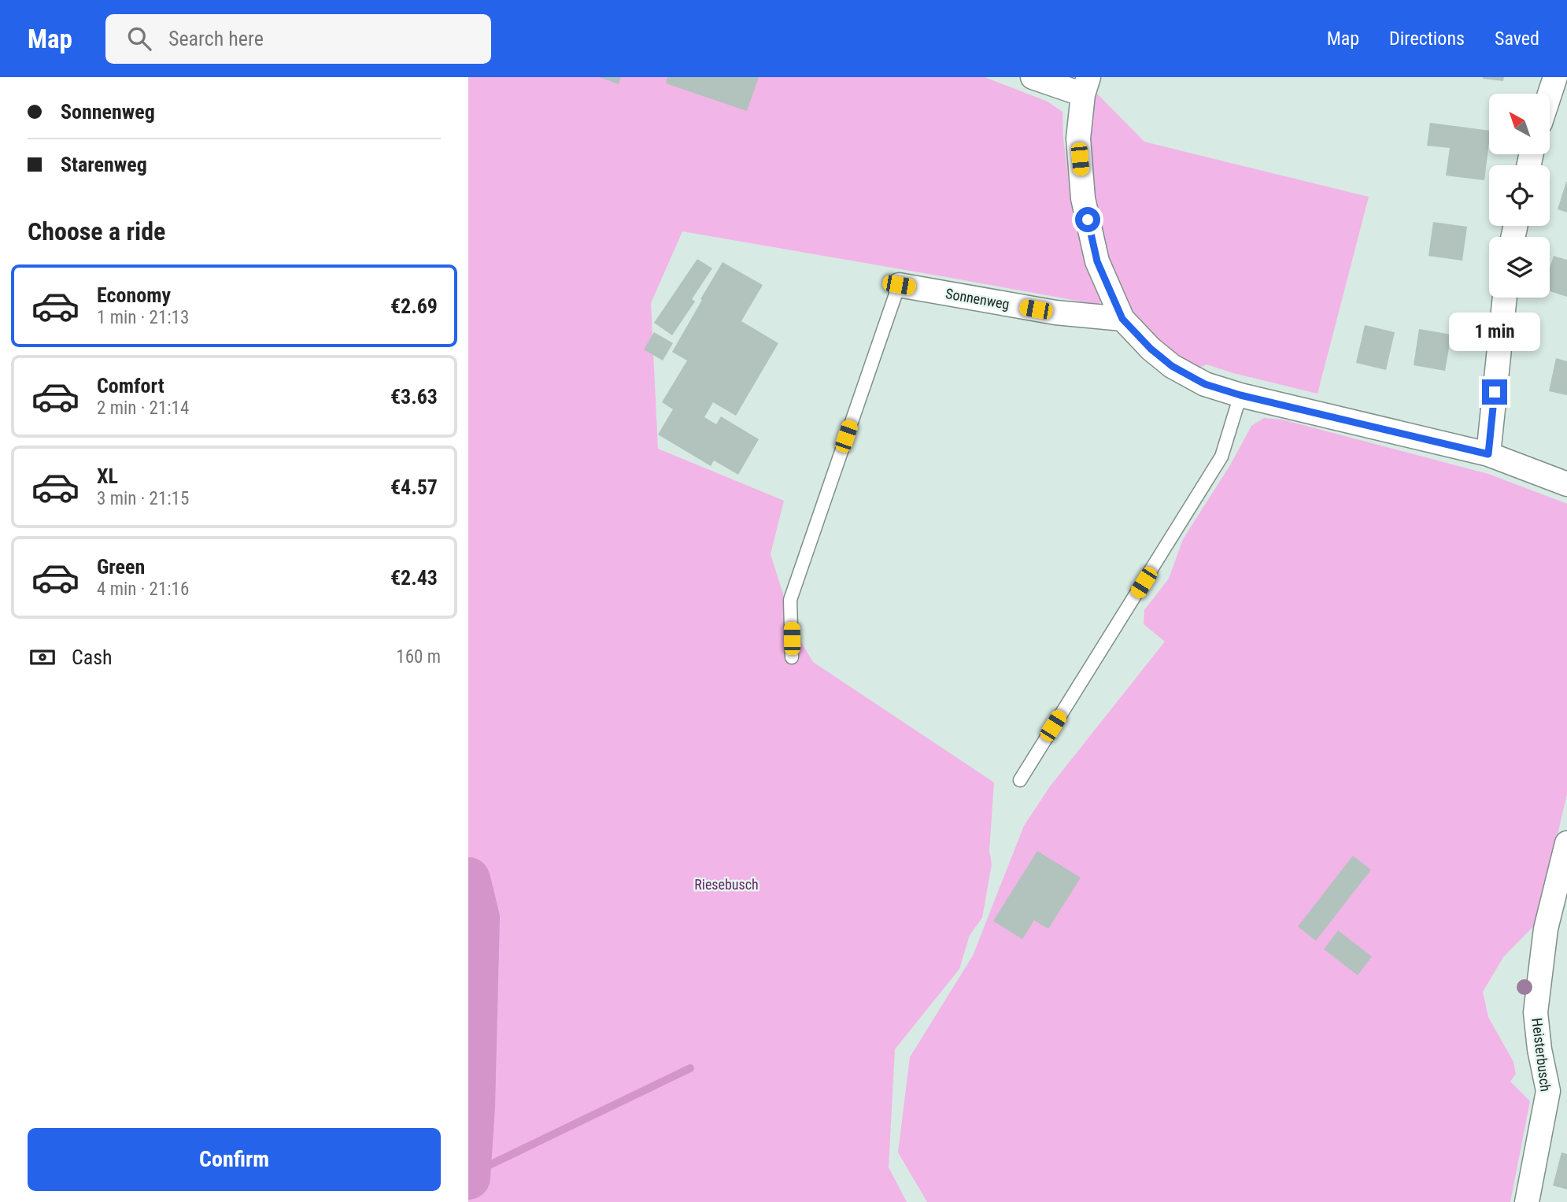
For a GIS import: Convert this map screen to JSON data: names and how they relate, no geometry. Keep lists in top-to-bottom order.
{
  "streets": {
    "street": ["Sonnenweg", "Heisterbusch"]
  },
  "parks": ["Riesebusch"],
  "north": "top left",
  "page": {
    "header": "Map",
    "search": "Search here",
    "nav": ["Map", "Directions", "Saved"],
    "banner": ["Sonnenweg", "Starenweg"],
    "heading": "Choose a ride",
    "list": [
      {
        "name": "Economy",
        "note": "1 min · 21:13",
        "value": "€2.69"
      },
      {
        "name": "Comfort",
        "note": "2 min · 21:14",
        "value": "€3.63"
      },
      {
        "name": "XL",
        "note": "3 min · 21:15",
        "value": "€4.57"
      },
      {
        "name": "Green",
        "note": "4 min · 21:16",
        "value": "€2.43"
      }
    ],
    "bubble": "1 min",
    "pay": ["Cash", "160 m"],
    "buttons": "Confirm"
  }
}
